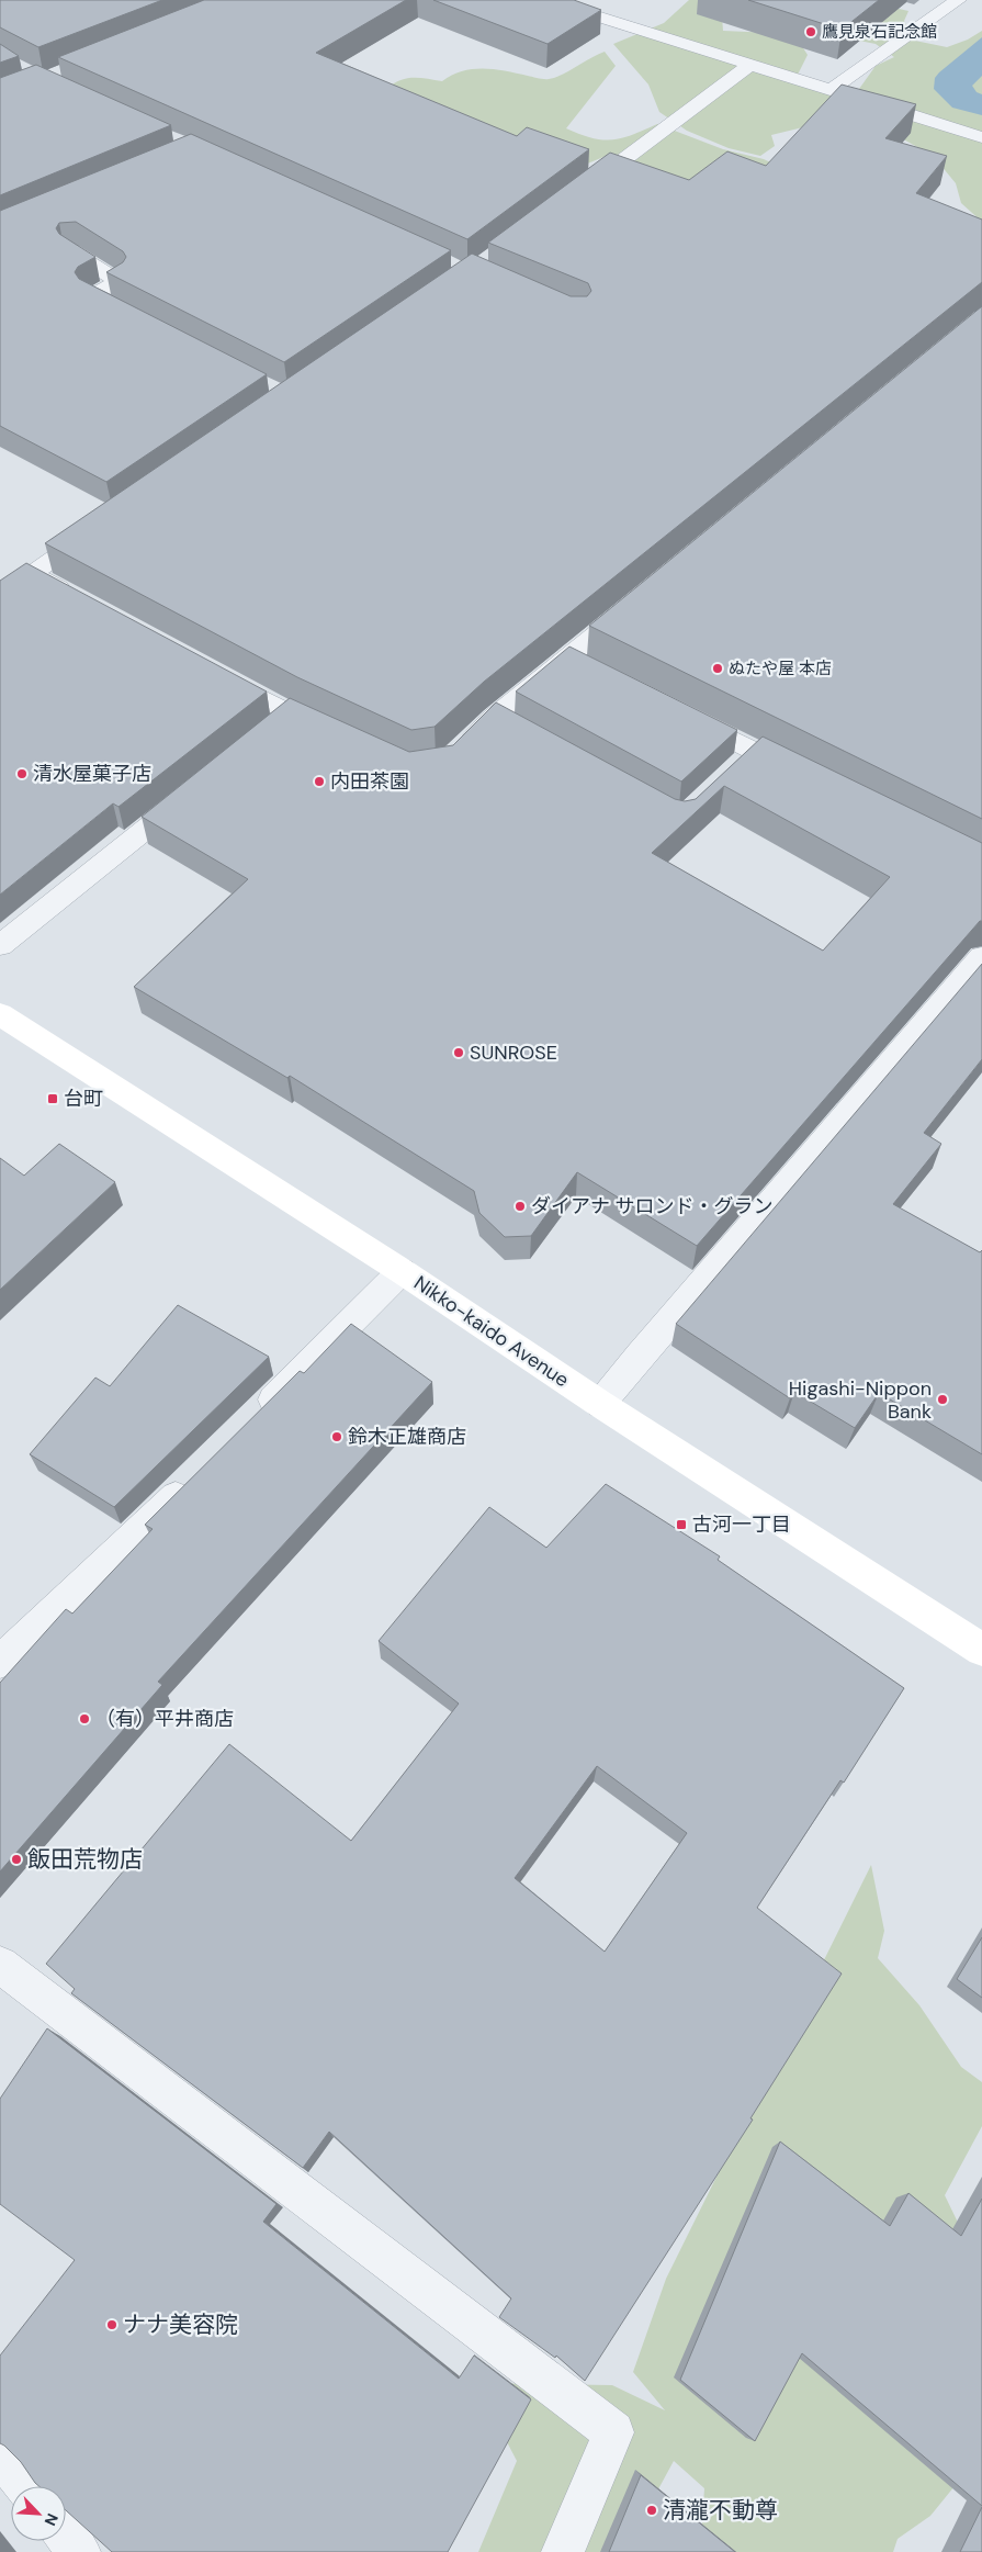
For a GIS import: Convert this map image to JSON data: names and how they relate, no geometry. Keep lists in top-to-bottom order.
{
  "streets": {
    "main road": ["Nikko-kaido Avenue"]
  },
  "places": {
    "other": [
      "鷹見泉石記念館",
      "ぬたや屋 本店",
      "清水屋菓子店",
      "内田茶園",
      "SUNROSE",
      "ダイアナ サロンド・グラン",
      "Higashi-Nippon Bank",
      "鈴木正雄商店",
      "（有）平井商店",
      "飯田荒物店",
      "ナナ美容院",
      "清瀧不動尊"
    ],
    "transit": ["台町", "古河一丁目"]
  },
  "north": "bottom right"
}
